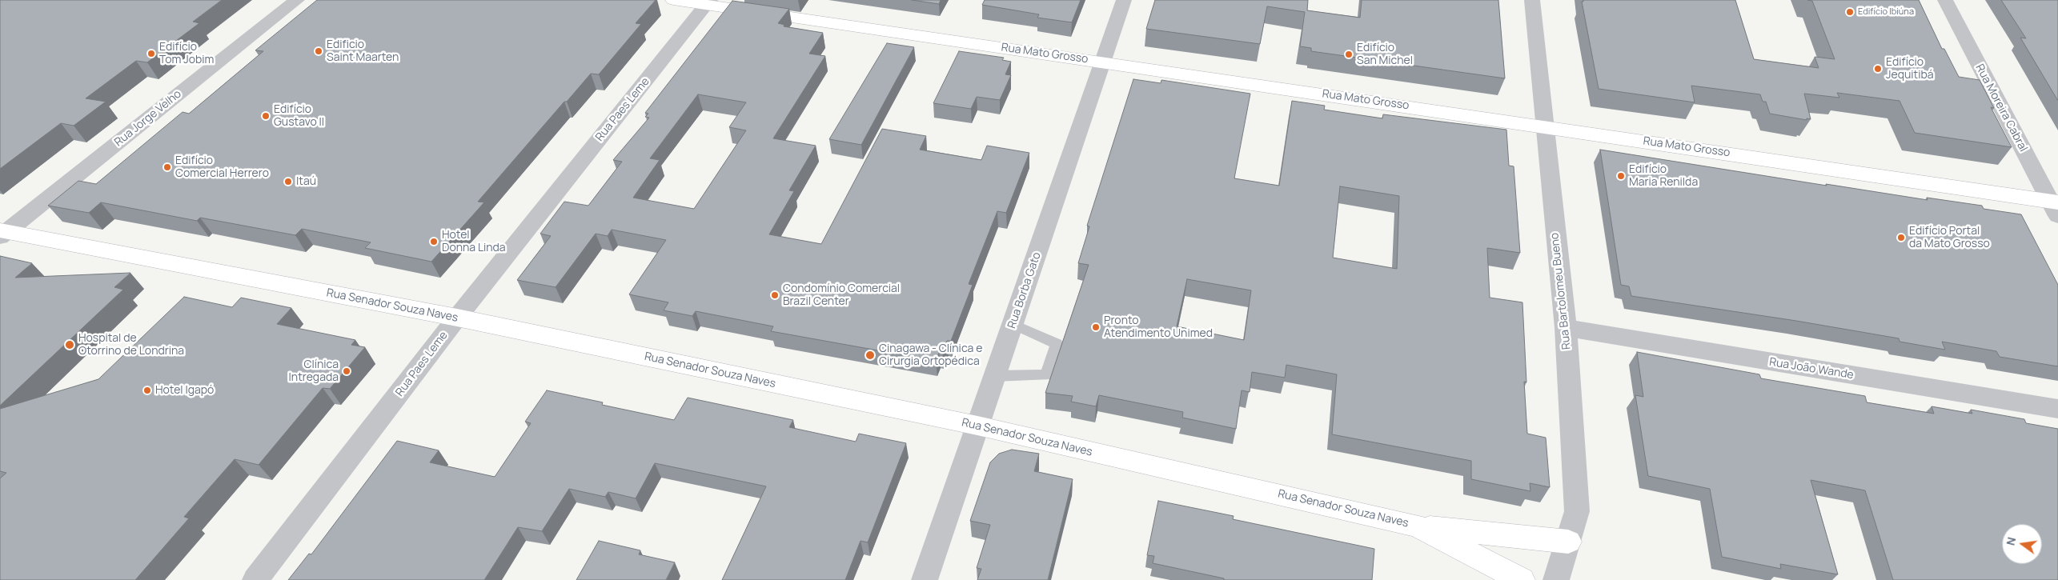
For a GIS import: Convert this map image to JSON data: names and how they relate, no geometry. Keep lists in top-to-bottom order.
{
  "streets": {
    "street": [
      "Rua Mato Grosso",
      "Rua Moreira Cabral",
      "Rua Paes Leme",
      "Rua Jorge Velho",
      "Rua Borba Gato",
      "Rua Bartolomeu Bueno",
      "Rua Senador Souza Naves",
      "Rua João Wande"
    ]
  },
  "crossings": [
    ["Rua Mato Grosso", "Rua Moreira Cabral"],
    ["Rua Mato Grosso", "Rua Paes Leme"],
    ["Rua Mato Grosso", "Rua Borba Gato"],
    ["Rua Mato Grosso", "Rua Bartolomeu Bueno"],
    ["Rua Paes Leme", "Rua Senador Souza Naves"],
    ["Rua Jorge Velho", "Rua Senador Souza Naves"],
    ["Rua Borba Gato", "Rua Senador Souza Naves"],
    ["Rua Bartolomeu Bueno", "Rua Senador Souza Naves"],
    ["Rua Bartolomeu Bueno", "Rua João Wande"]
  ],
  "places": [
    "Edifício Ibiúna",
    "Edificio Saint Maarten",
    "Edifício Tom Jobim",
    "Edifício San Michel",
    "Edifício Jequitibá",
    "Edifício Gustavo II",
    "Edifício Comercial Herrero",
    "Edifício Maria Renilda",
    "Itaú",
    "Edifício Portal da Mato Grosso",
    "Hotel Donna Linda",
    "Condomínio Comercial Brazil Center",
    "Pronto Atendimento Unimed",
    "Hospital de Otorrino de Londrina",
    "Cinagawa - Clínica e Cirurgia Ortopédica",
    "Clínica Intregada",
    "Hotel Igapó"
  ],
  "north": "left"
}
